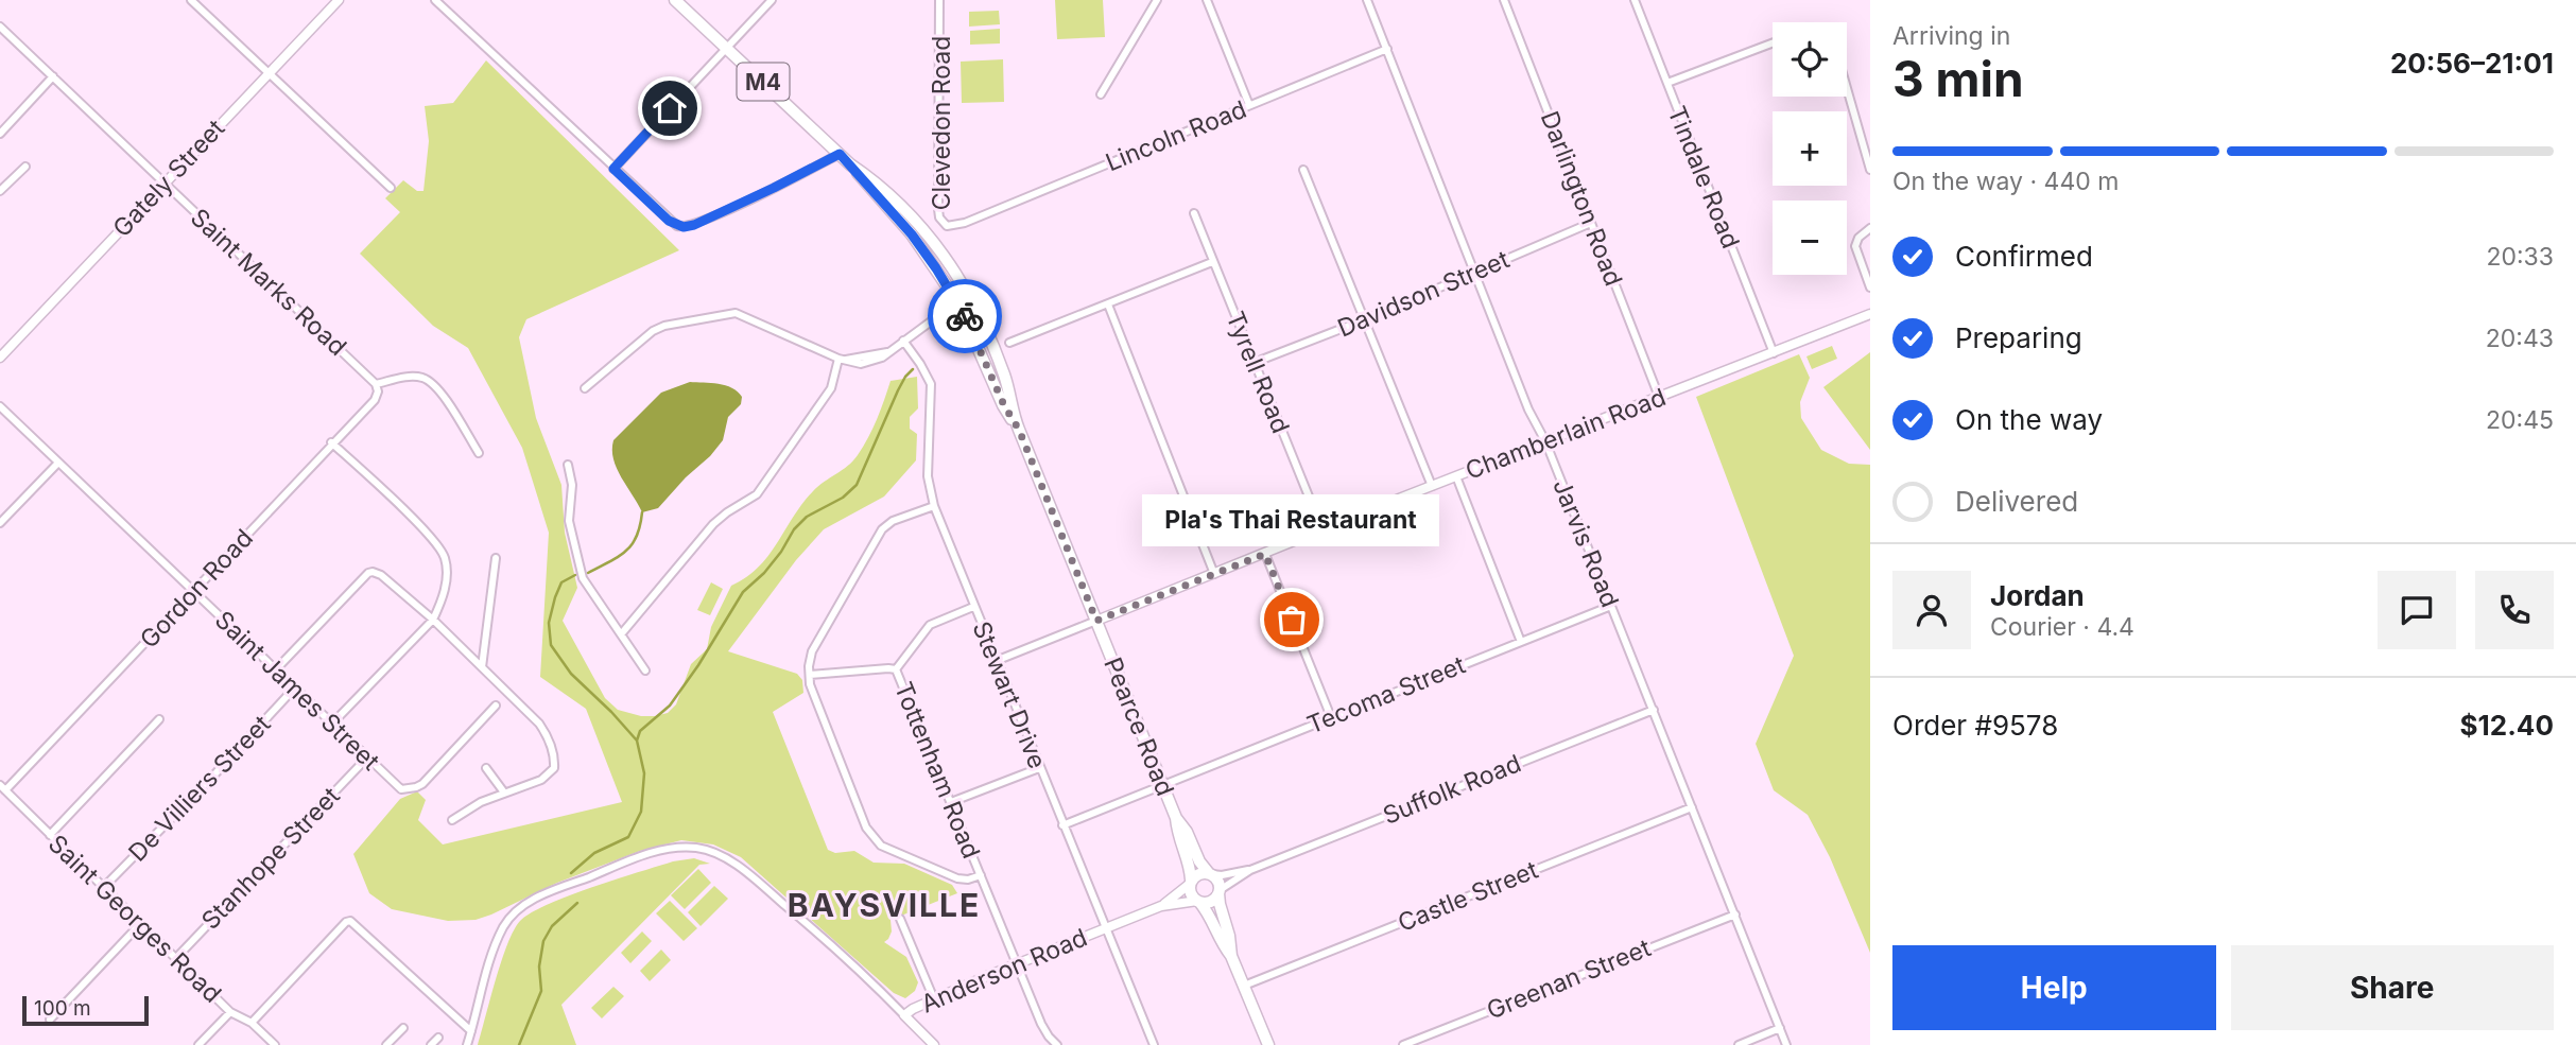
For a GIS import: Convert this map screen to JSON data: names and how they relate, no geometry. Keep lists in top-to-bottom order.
{
  "streets": {
    "main road": ["M4", "Pearce Road"],
    "street": [
      "Clevedon Road",
      "Lincoln Road",
      "Tindale Road",
      "Gately Street",
      "Darlington Road",
      "Saint Marks Road",
      "Davidson Street",
      "Tyrell Road",
      "Chamberlain Road",
      "Jarvis Road",
      "Gordon Road",
      "Saint James Street",
      "Stewart Drive",
      "Tecoma Street",
      "Tottenham Road",
      "De Villiers Street",
      "Suffolk Road",
      "Stanhope Street",
      "Castle Street",
      "Saint Georges Road",
      "Anderson Road",
      "Greenan Street"
    ]
  },
  "crossings": [
    ["M4", "Pearce Road"],
    ["Clevedon Road", "Lincoln Road"],
    ["Lincoln Road", "Jarvis Road"],
    ["Tindale Road", "Chamberlain Road"],
    ["Gately Street", "Saint Marks Road"],
    ["Darlington Road", "Davidson Street"],
    ["Darlington Road", "Chamberlain Road"],
    ["Saint Marks Road", "Gordon Road"],
    ["Davidson Street", "Tyrell Road"],
    ["Davidson Street", "Jarvis Road"],
    ["Tyrell Road", "Chamberlain Road"],
    ["Chamberlain Road", "Jarvis Road"],
    ["Chamberlain Road", "Pearce Road"],
    ["Jarvis Road", "Tecoma Street"],
    ["Jarvis Road", "Suffolk Road"],
    ["Jarvis Road", "Castle Street"],
    ["Jarvis Road", "Greenan Street"],
    ["Gordon Road", "Saint James Street"],
    ["Gordon Road", "Saint Georges Road"],
    ["Saint James Street", "De Villiers Street"],
    ["Saint James Street", "Stanhope Street"],
    ["Stewart Drive", "Tecoma Street"],
    ["Stewart Drive", "Tottenham Road"],
    ["Stewart Drive", "Anderson Road"],
    ["Tecoma Street", "Pearce Road"],
    ["Pearce Road", "Suffolk Road"],
    ["Pearce Road", "Castle Street"],
    ["Tottenham Road", "Anderson Road"],
    ["De Villiers Street", "Saint Georges Road"],
    ["Stanhope Street", "Saint Georges Road"]
  ],
  "districts": ["BAYSVILLE"],
  "places": ["Pla's Thai Restaurant"],
  "scale_bar": "100 m",
  "page": {
    "heading": ["3 min", "Arriving in", "20:56–21:01"],
    "panel": [
      "Jordan",
      "Courier · 4.4",
      "Order #9578",
      "$12.40"
    ],
    "map_buttons": ["+", "−"],
    "bar": "On the way · 440 m",
    "list": [
      ["Confirmed", "20:33"],
      ["Preparing", "20:43"],
      ["On the way", "20:45"],
      "Delivered"
    ],
    "bubble": "Pla's Thai Restaurant",
    "buttons": ["Help", "Share"],
    "scale": "100 m"
  }
}
